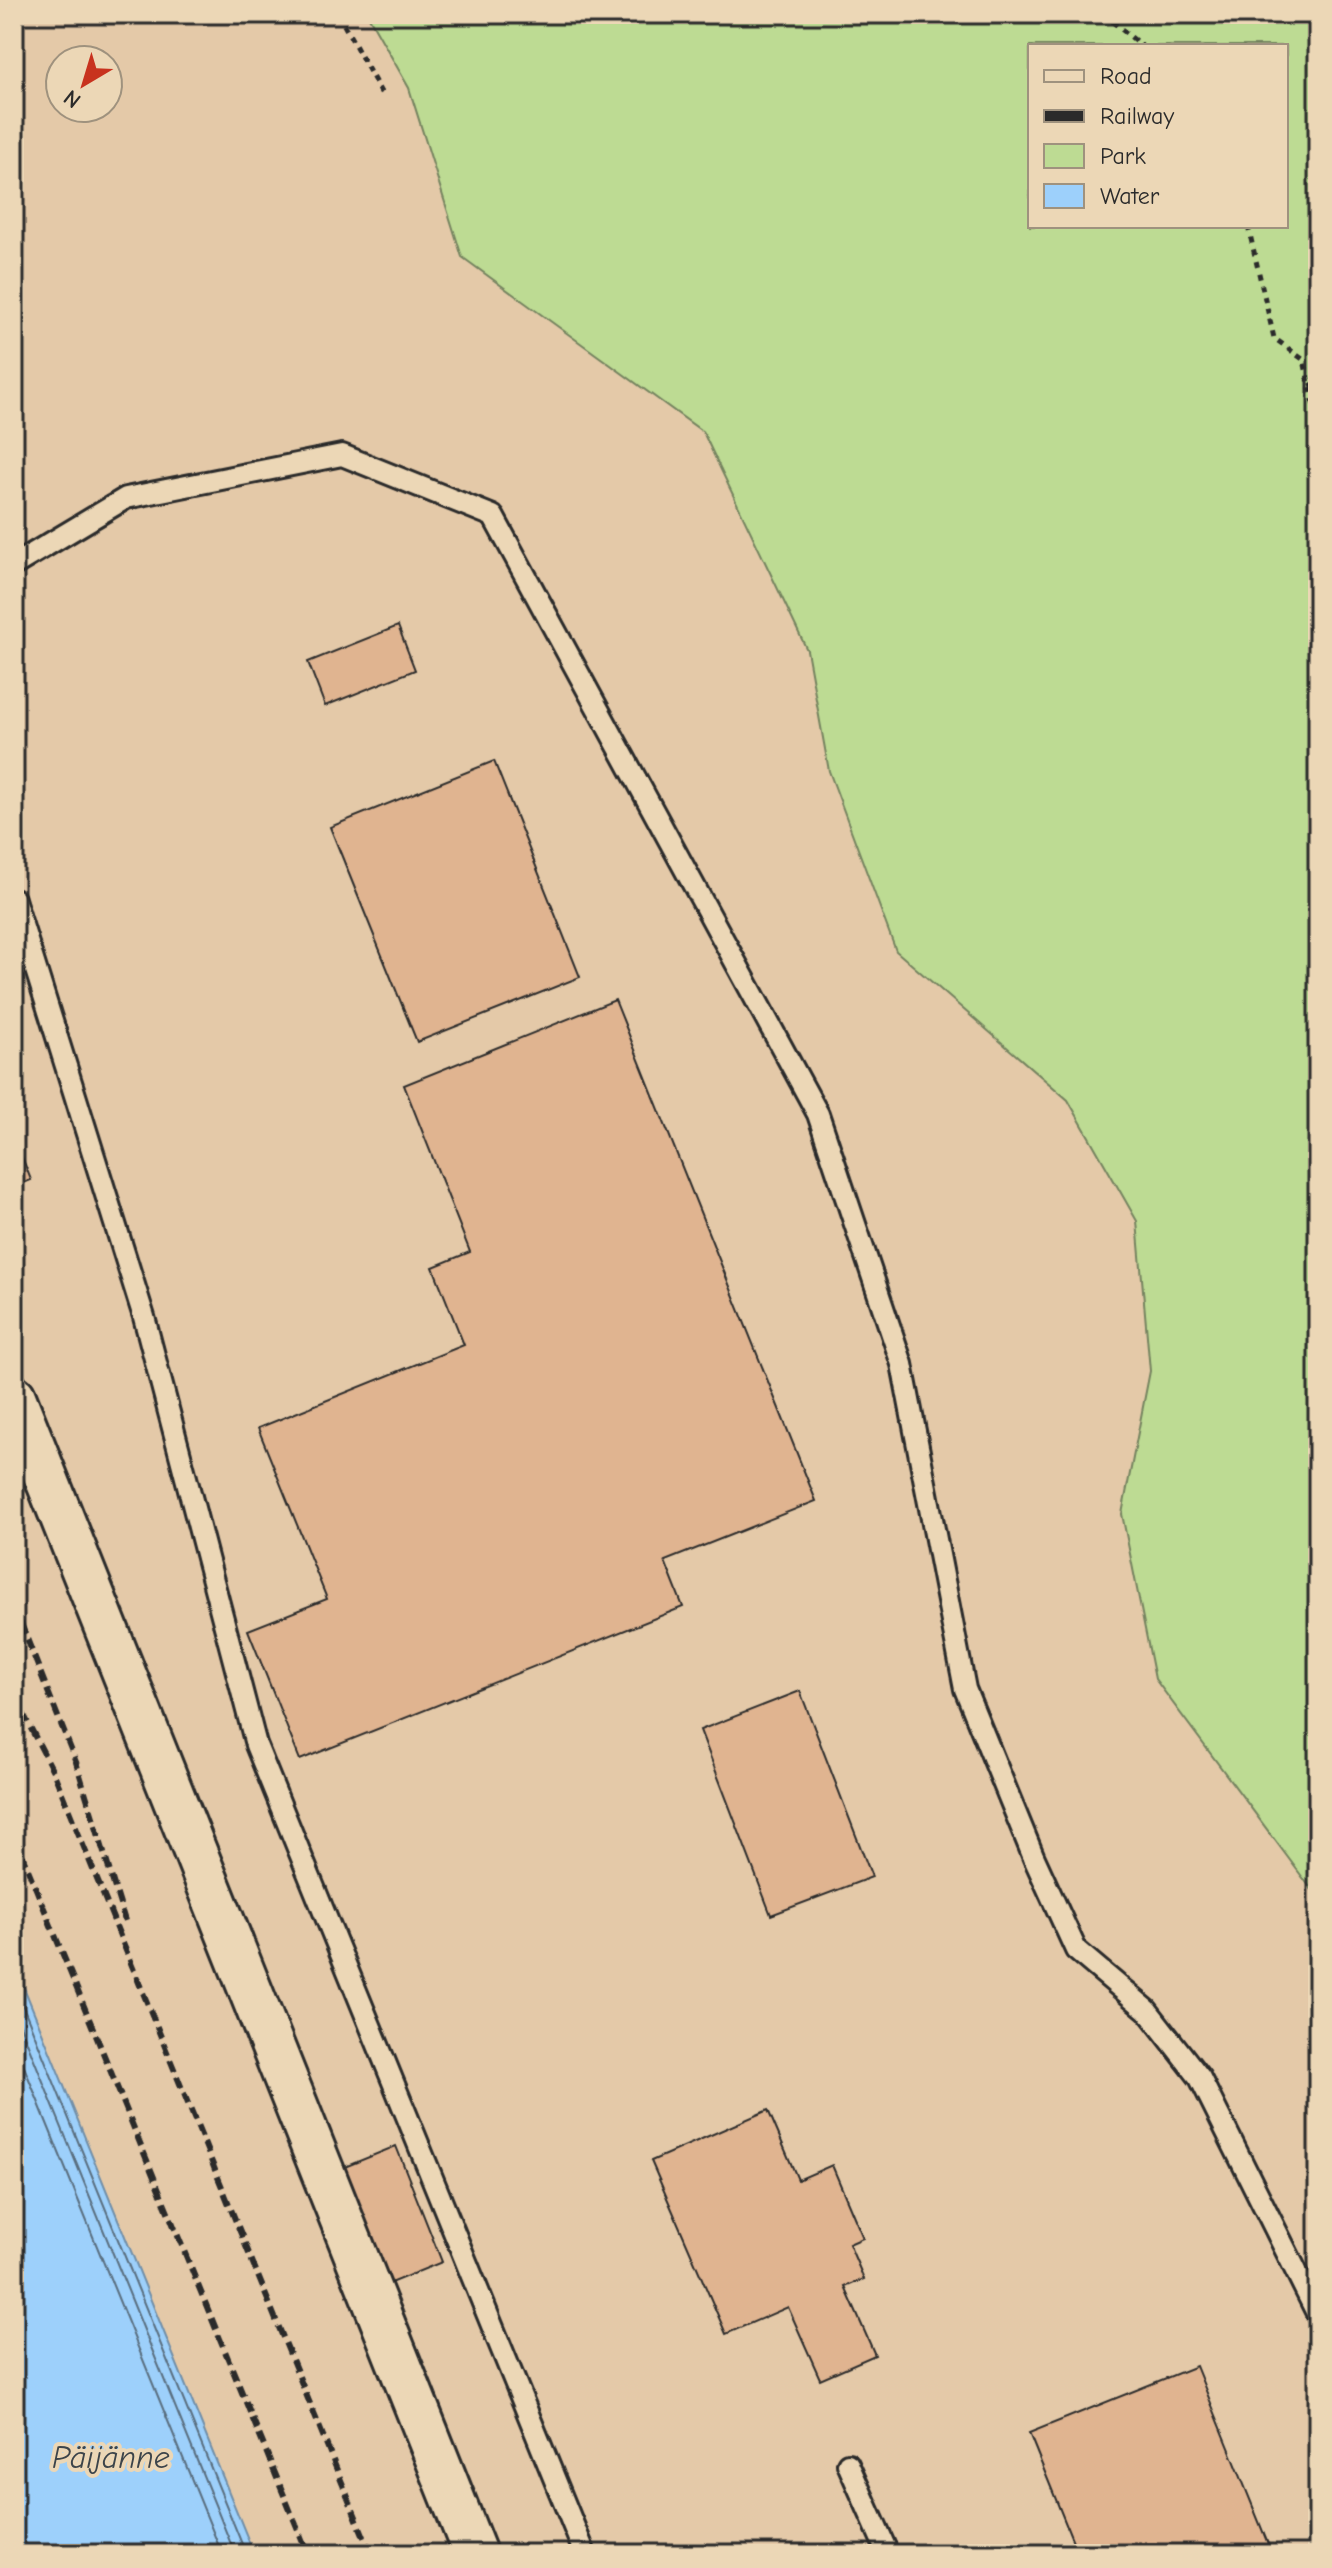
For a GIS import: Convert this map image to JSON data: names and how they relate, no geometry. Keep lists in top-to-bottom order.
{
  "water": ["Päijänne"],
  "legend": [
    "Road",
    "Railway",
    "Park",
    "Water"
  ],
  "north": "bottom left"
}
